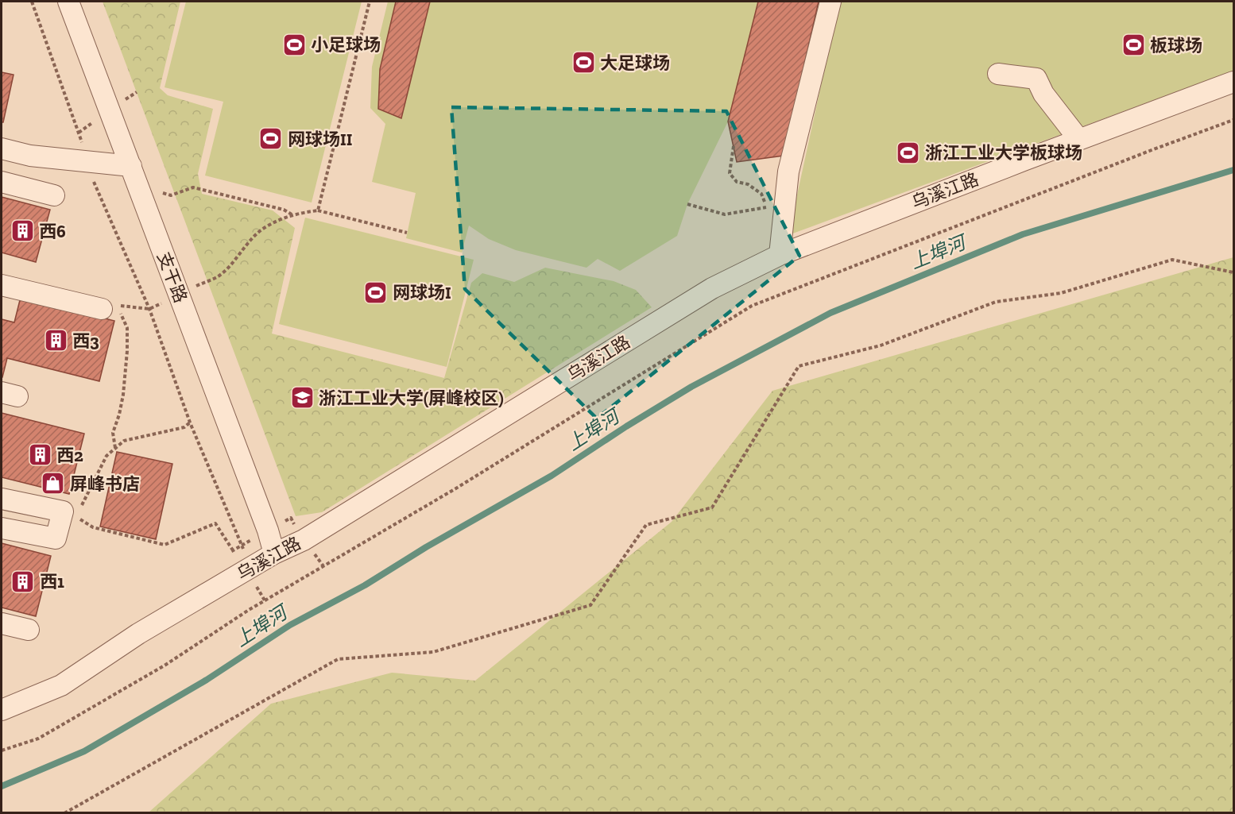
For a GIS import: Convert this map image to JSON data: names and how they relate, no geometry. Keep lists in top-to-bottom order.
{
  "streets": {
    "street": ["乌溪江路", "支干路"]
  },
  "crossings": [
    ["乌溪江路", "支干路"]
  ],
  "water": ["上埠河"],
  "places": {
    "sports": [
      "小足球场",
      "板球场",
      "大足球场",
      "网球场II",
      "浙江工业大学板球场",
      "网球场I"
    ],
    "building": [
      "西6",
      "西3",
      "西2",
      "西1"
    ],
    "school or university": ["浙江工业大学(屏峰校区)"],
    "shop": ["屏峰书店"]
  }
}
